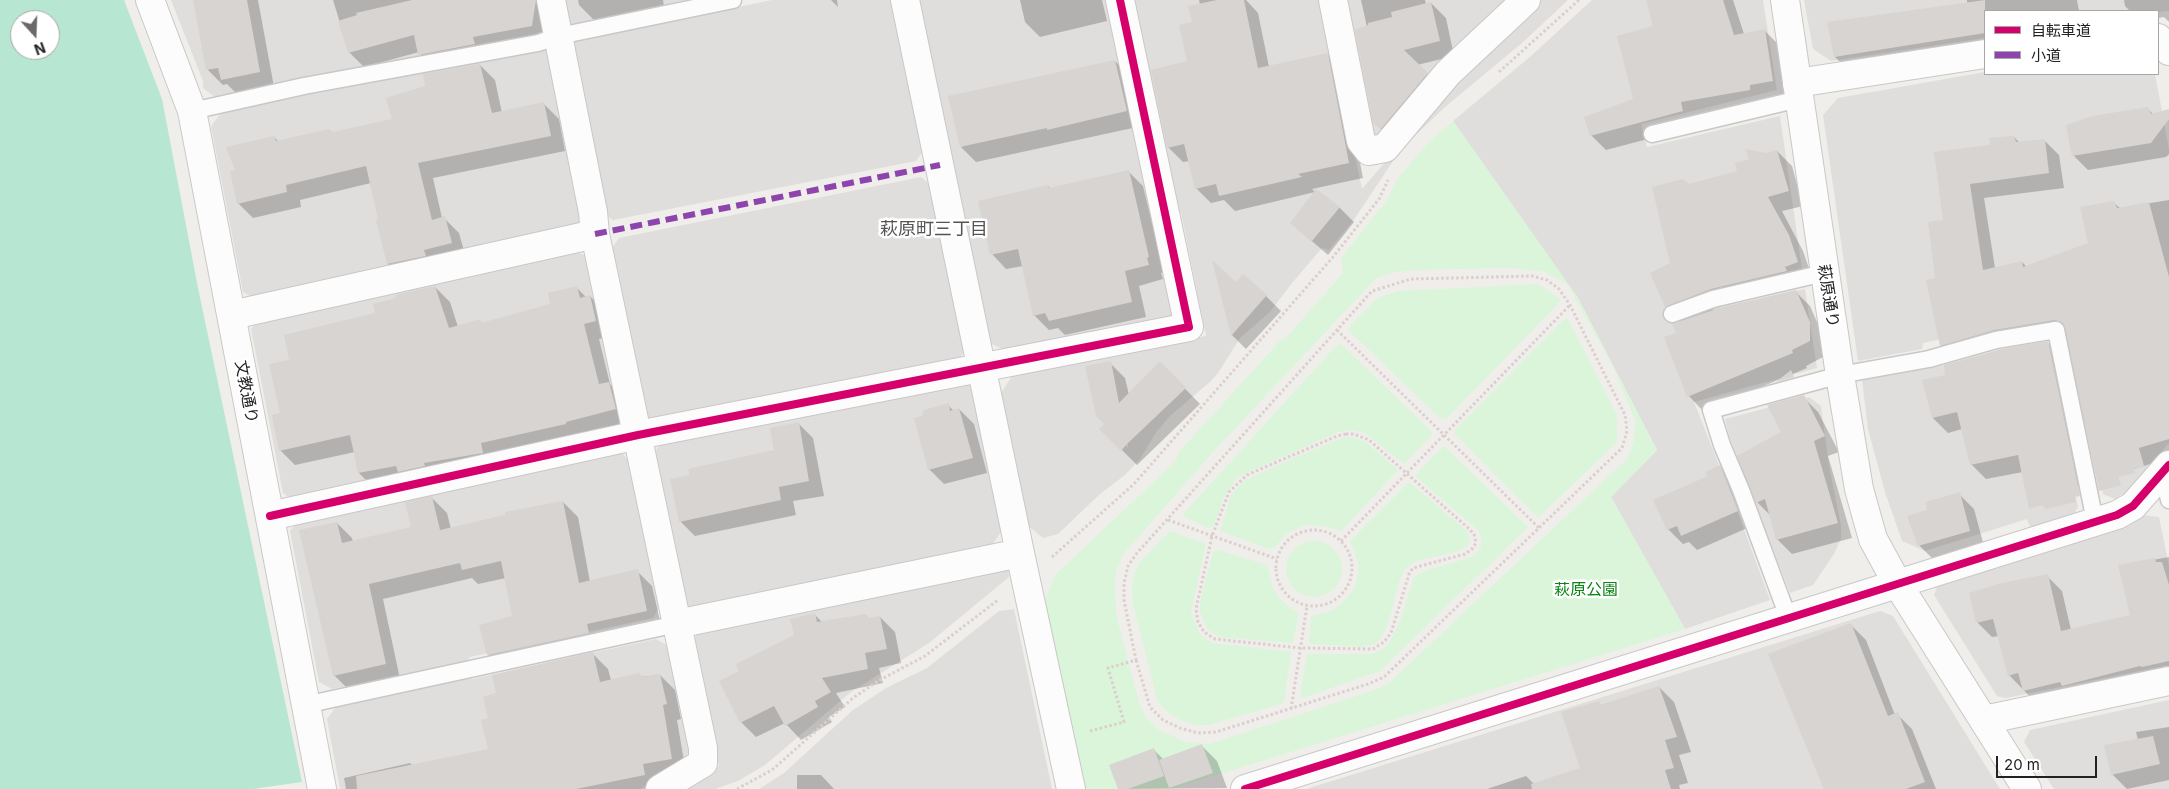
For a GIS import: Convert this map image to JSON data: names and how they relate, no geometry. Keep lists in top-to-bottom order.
{
  "streets": {
    "street": ["萩原通り", "文教通り"]
  },
  "districts": ["萩原町三丁目"],
  "parks": ["萩原公園"],
  "legend": ["自転車道", "小道"],
  "scale_bar": "20 m",
  "north": "bottom"
}
